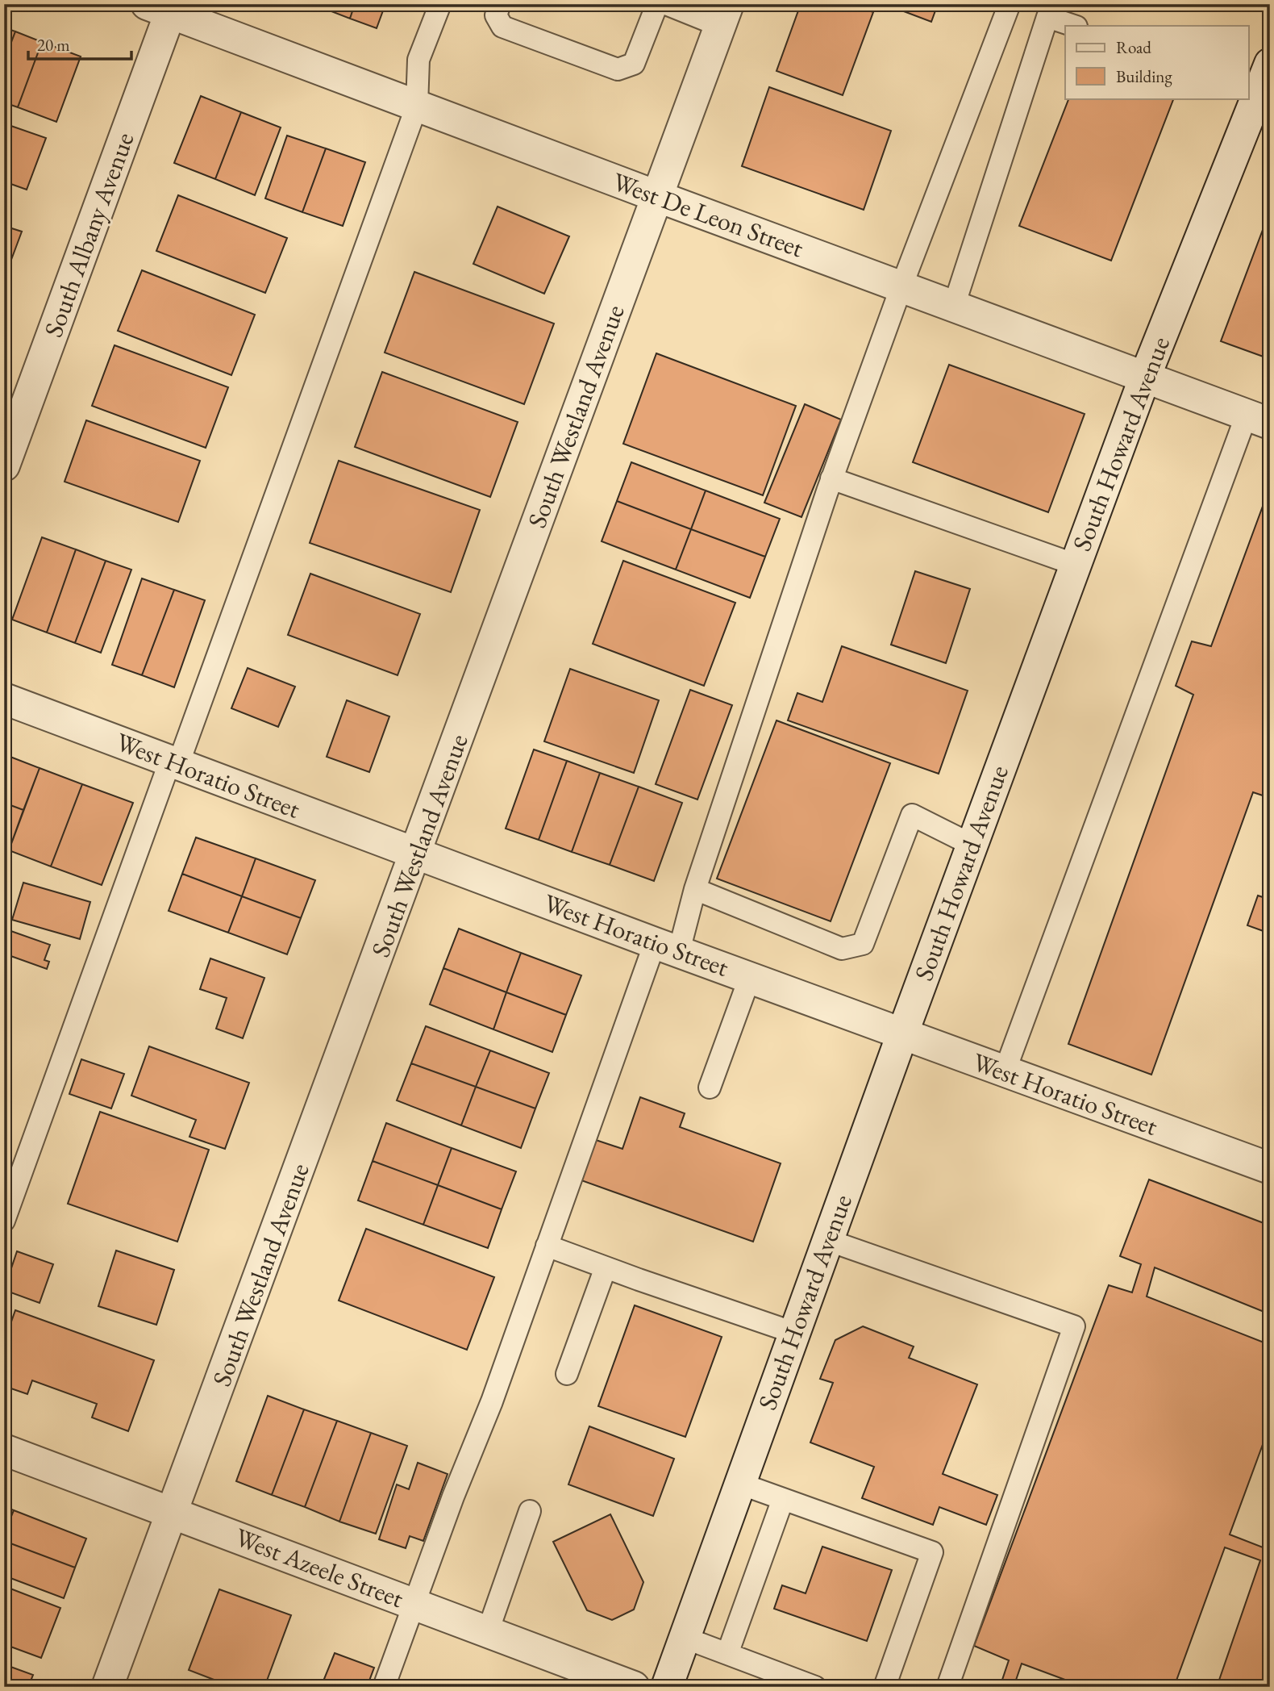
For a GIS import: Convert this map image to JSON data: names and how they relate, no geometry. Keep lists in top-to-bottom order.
{
  "streets": {
    "street": [
      "West De Leon Street",
      "South Albany Avenue",
      "South Westland Avenue",
      "South Howard Avenue",
      "West Horatio Street",
      "West Azeele Street"
    ]
  },
  "crossings": [
    ["West De Leon Street", "South Albany Avenue"],
    ["West De Leon Street", "South Westland Avenue"],
    ["West De Leon Street", "South Howard Avenue"],
    ["South Westland Avenue", "West Horatio Street"],
    ["South Westland Avenue", "West Azeele Street"],
    ["South Howard Avenue", "West Horatio Street"]
  ],
  "legend": ["Road", "Building"],
  "scale_bar": "20 m"
}
